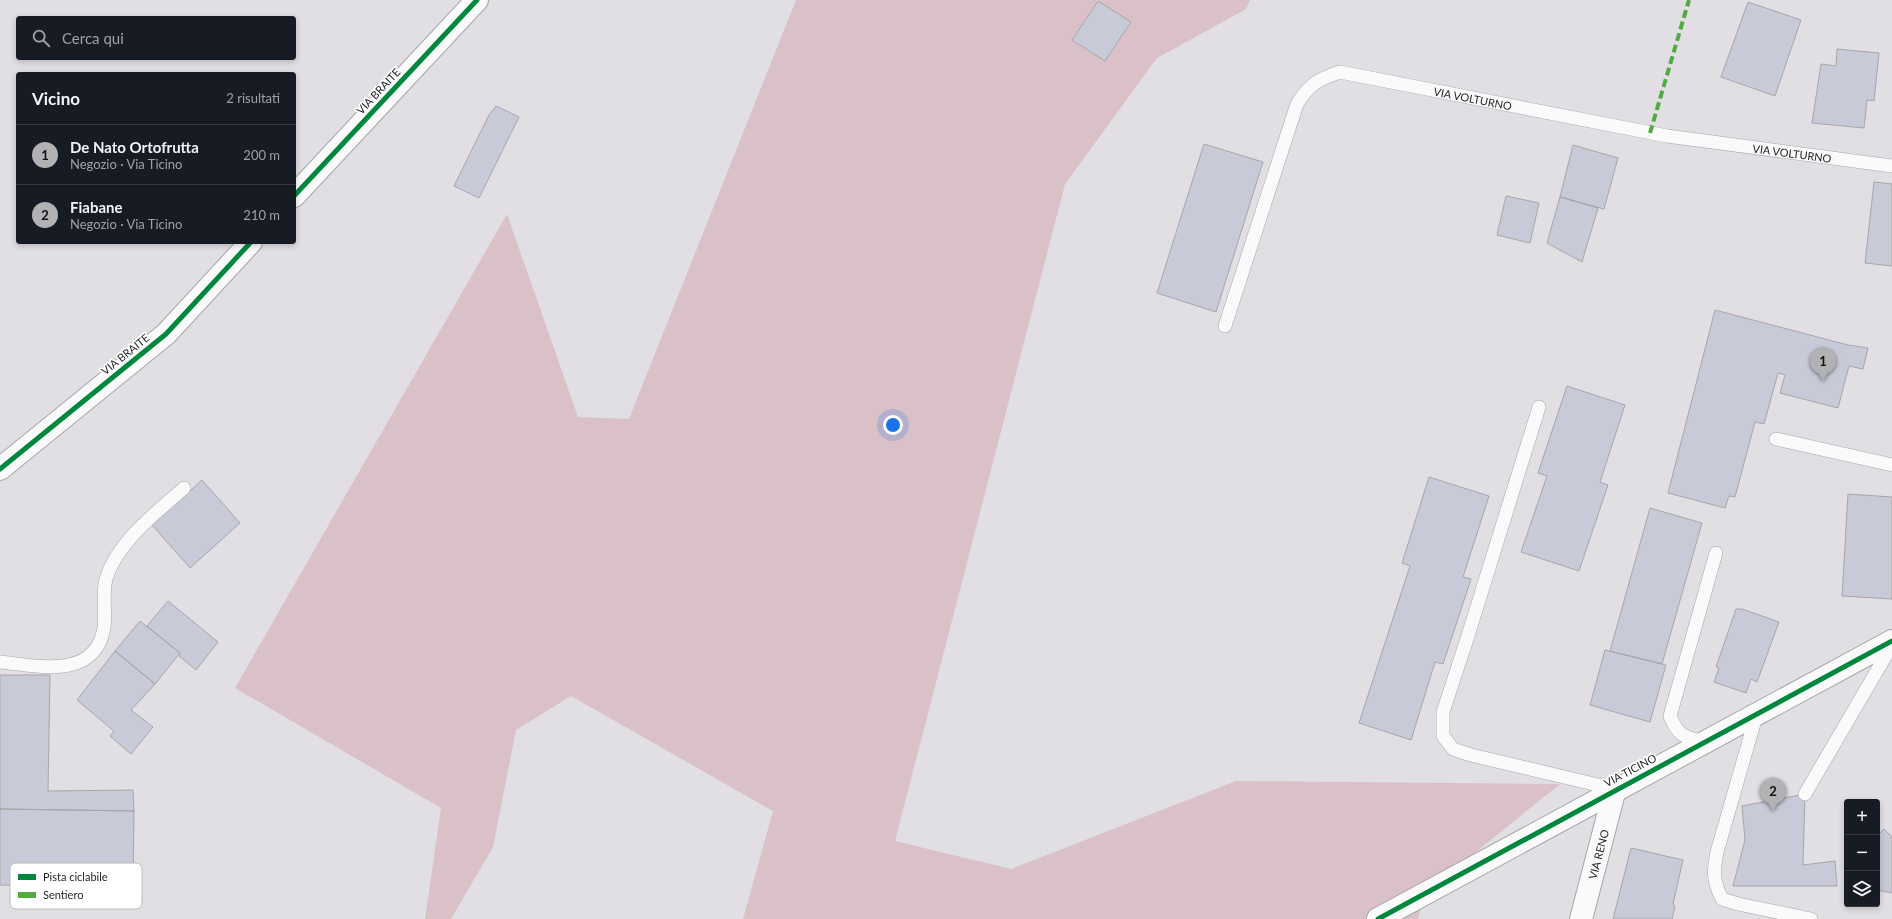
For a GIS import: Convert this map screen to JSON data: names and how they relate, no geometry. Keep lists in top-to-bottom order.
{
  "streets": {
    "street": ["VIA BRAITE", "VIA TICINO", "VIA RENO"],
    "lane": ["VIA VOLTURNO"]
  },
  "crossings": [
    ["VIA TICINO", "VIA RENO"]
  ],
  "legend": ["Pista ciclabile", "Sentiero"],
  "page": {
    "search": "Cerca qui",
    "heading": ["Vicino", "2 risultati"],
    "list": [
      {
        "mark": "1",
        "name": "De Nato Ortofrutta",
        "note": "Negozio · Via Ticino",
        "value": "200 m"
      },
      {
        "mark": "2",
        "name": "Fiabane",
        "note": "Negozio · Via Ticino",
        "value": "210 m"
      }
    ],
    "pins": ["1", "2"],
    "map_buttons": ["+", "−"]
  }
}
